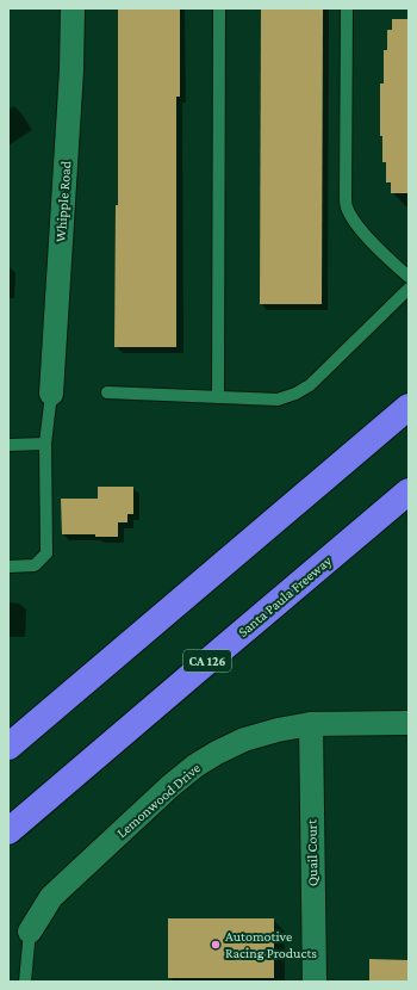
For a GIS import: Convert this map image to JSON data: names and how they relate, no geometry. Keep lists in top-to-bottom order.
{
  "streets": {
    "highway": ["Santa Paula Freeway", "CA 126"],
    "street": ["Whipple Road", "Lemonwood Drive", "Quail Court"]
  },
  "crossings": [
    ["Lemonwood Drive", "Quail Court"]
  ],
  "places": ["Automotive Racing Products"]
}
